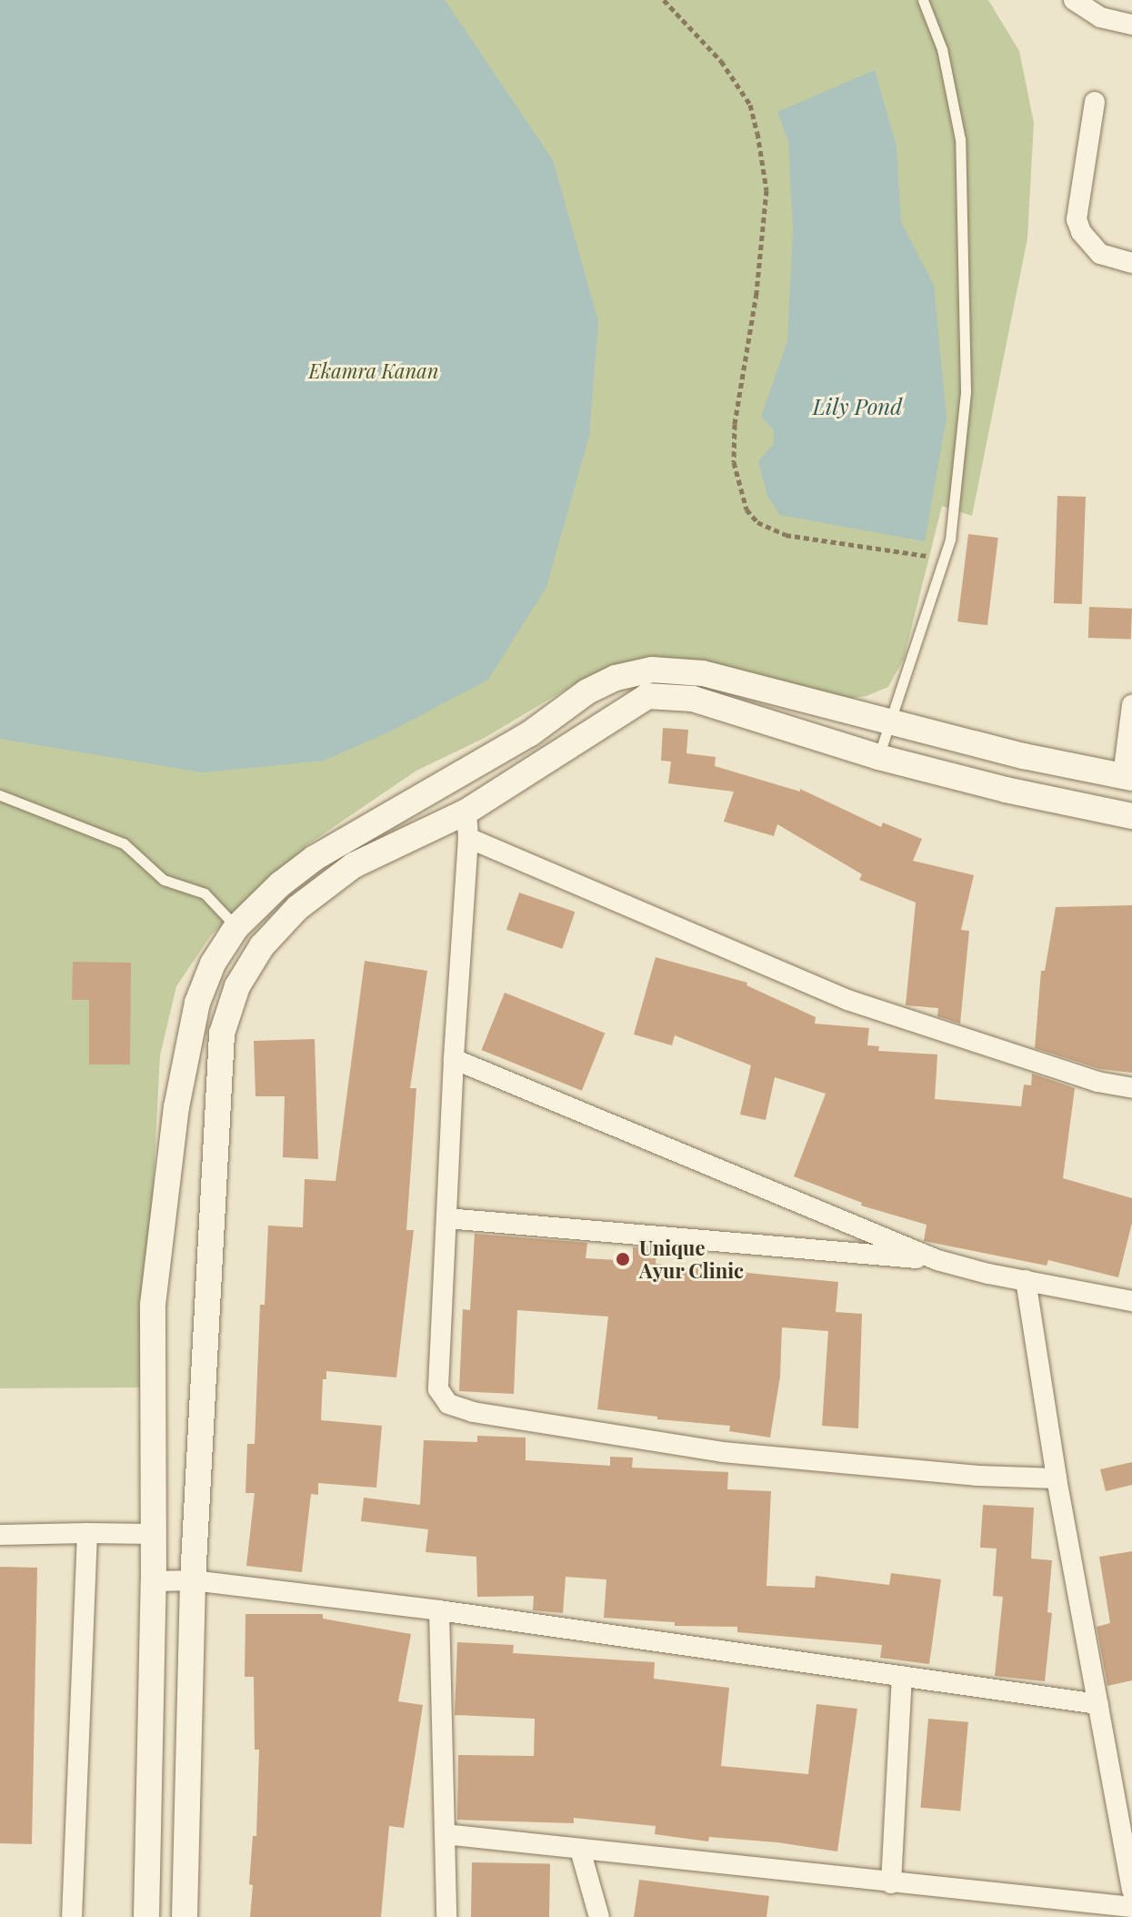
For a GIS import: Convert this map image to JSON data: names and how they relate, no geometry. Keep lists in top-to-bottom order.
{
  "water": ["Lily Pond"],
  "parks": ["Ekamra Kanan"],
  "places": ["Unique Ayur Clinic"]
}
